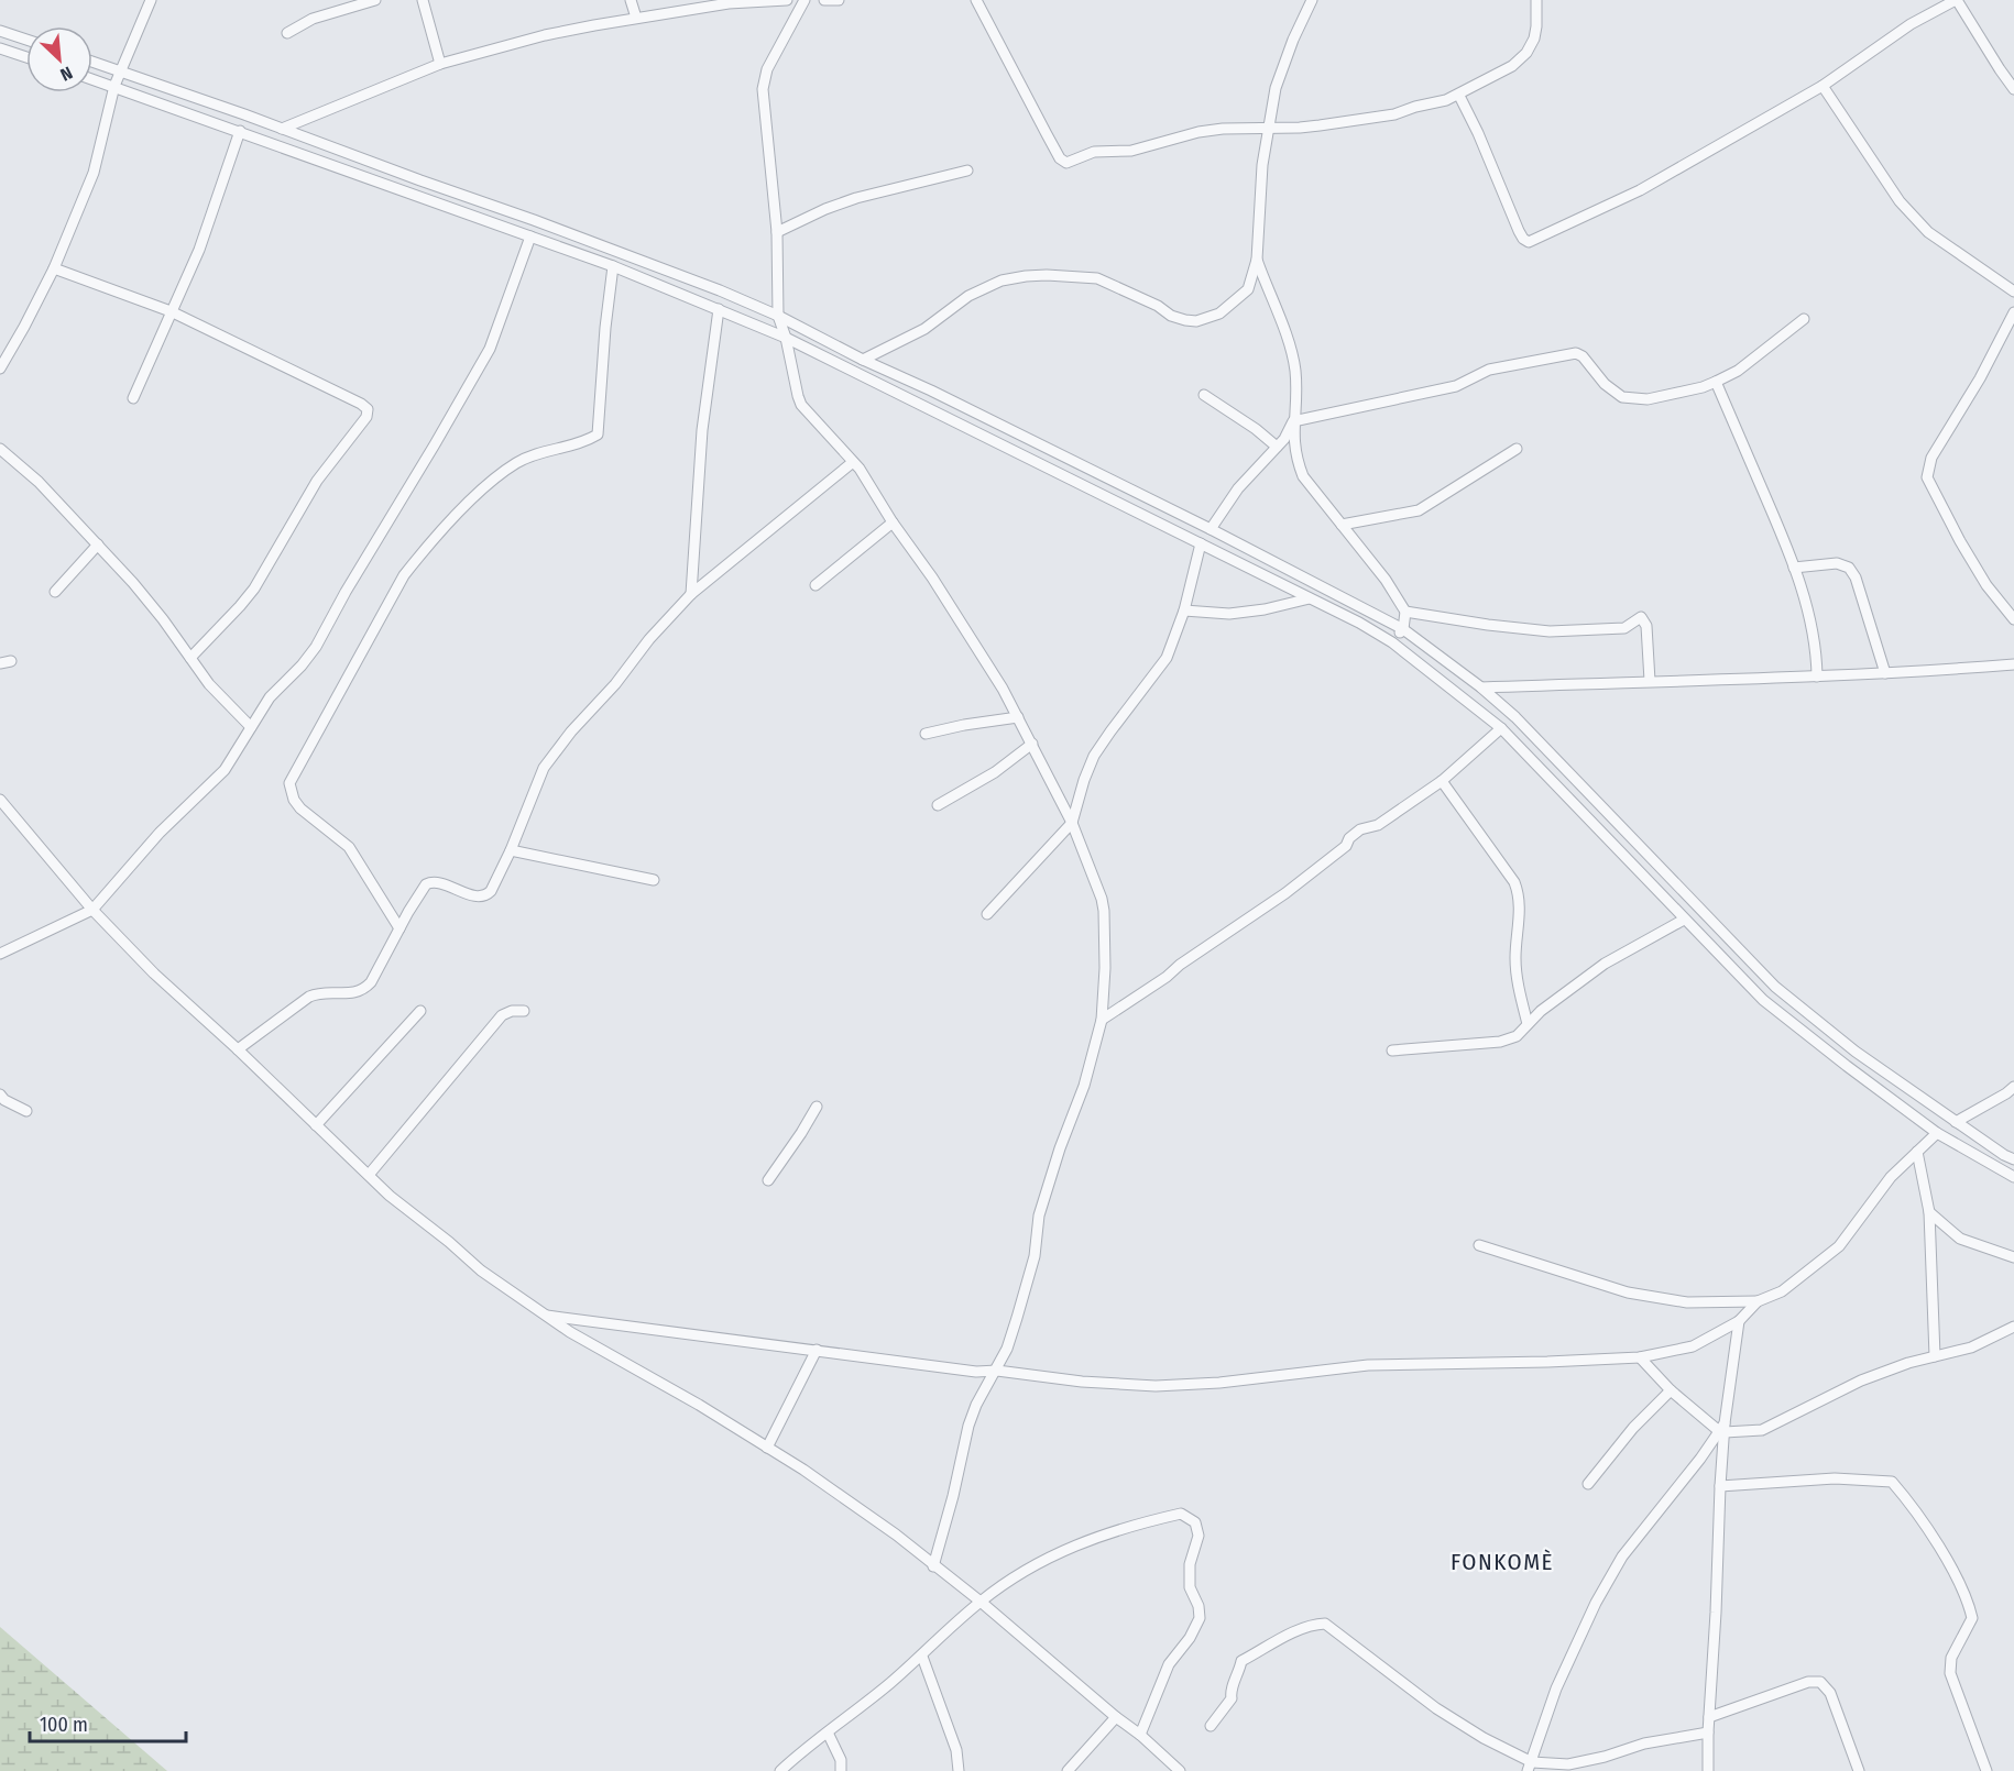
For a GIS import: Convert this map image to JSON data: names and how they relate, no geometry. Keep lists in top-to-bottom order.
{
  "districts": ["FONKOMÈ"],
  "scale_bar": "100 m",
  "north": "bottom right"
}
